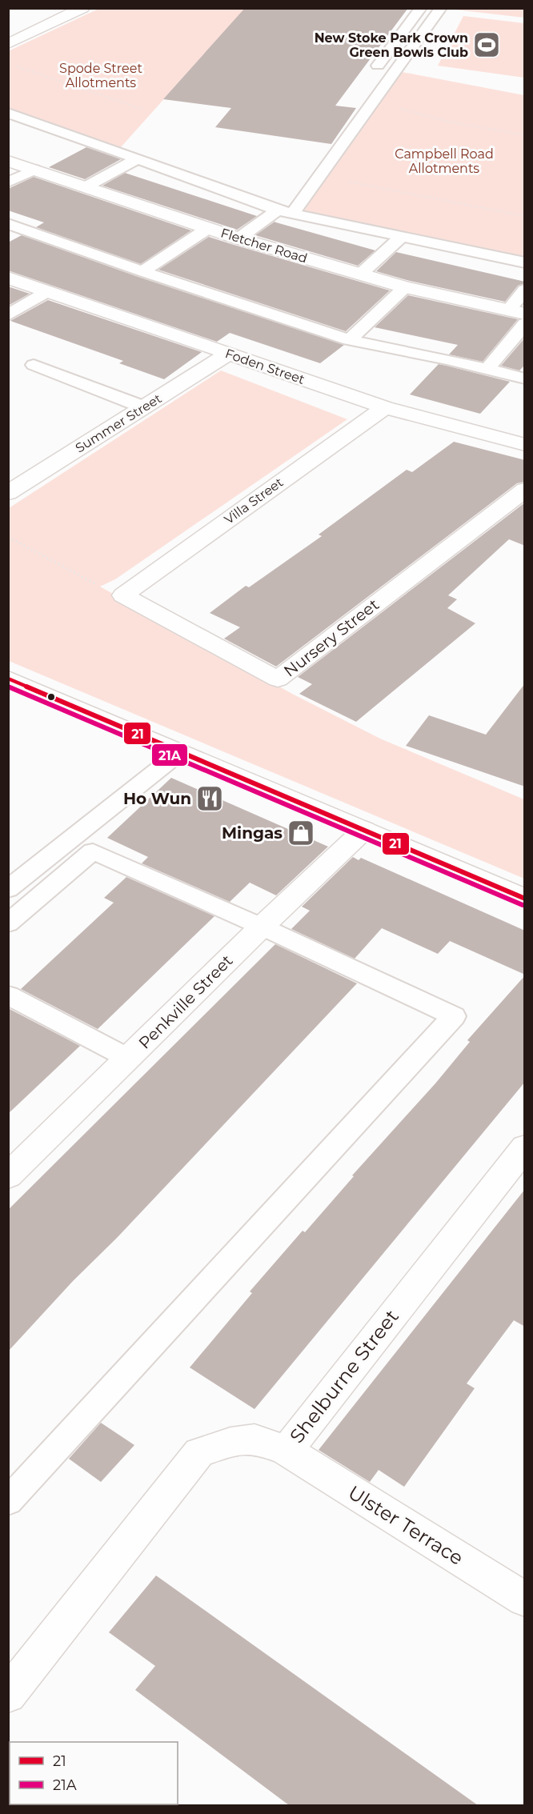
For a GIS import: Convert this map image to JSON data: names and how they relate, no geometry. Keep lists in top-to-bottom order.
{
  "streets": {
    "street": [
      "Fletcher Road",
      "Foden Street",
      "Summer Street",
      "Villa Street",
      "Nursery Street",
      "Penkville Street",
      "Shelburne Street",
      "Ulster Terrace"
    ]
  },
  "crossings": [
    ["Foden Street", "Summer Street"],
    ["Foden Street", "Villa Street"],
    ["Villa Street", "Nursery Street"],
    ["Shelburne Street", "Ulster Terrace"]
  ],
  "parks": ["Spode Street Allotments", "Campbell Road Allotments"],
  "places": {
    "sports": ["New Stoke Park Crown Green Bowls Club"],
    "restaurant": ["Ho Wun"],
    "shop": ["Mingas"]
  },
  "lines": ["transit line 21", "transit line 21A"],
  "legend": ["21", "21A"]
}
